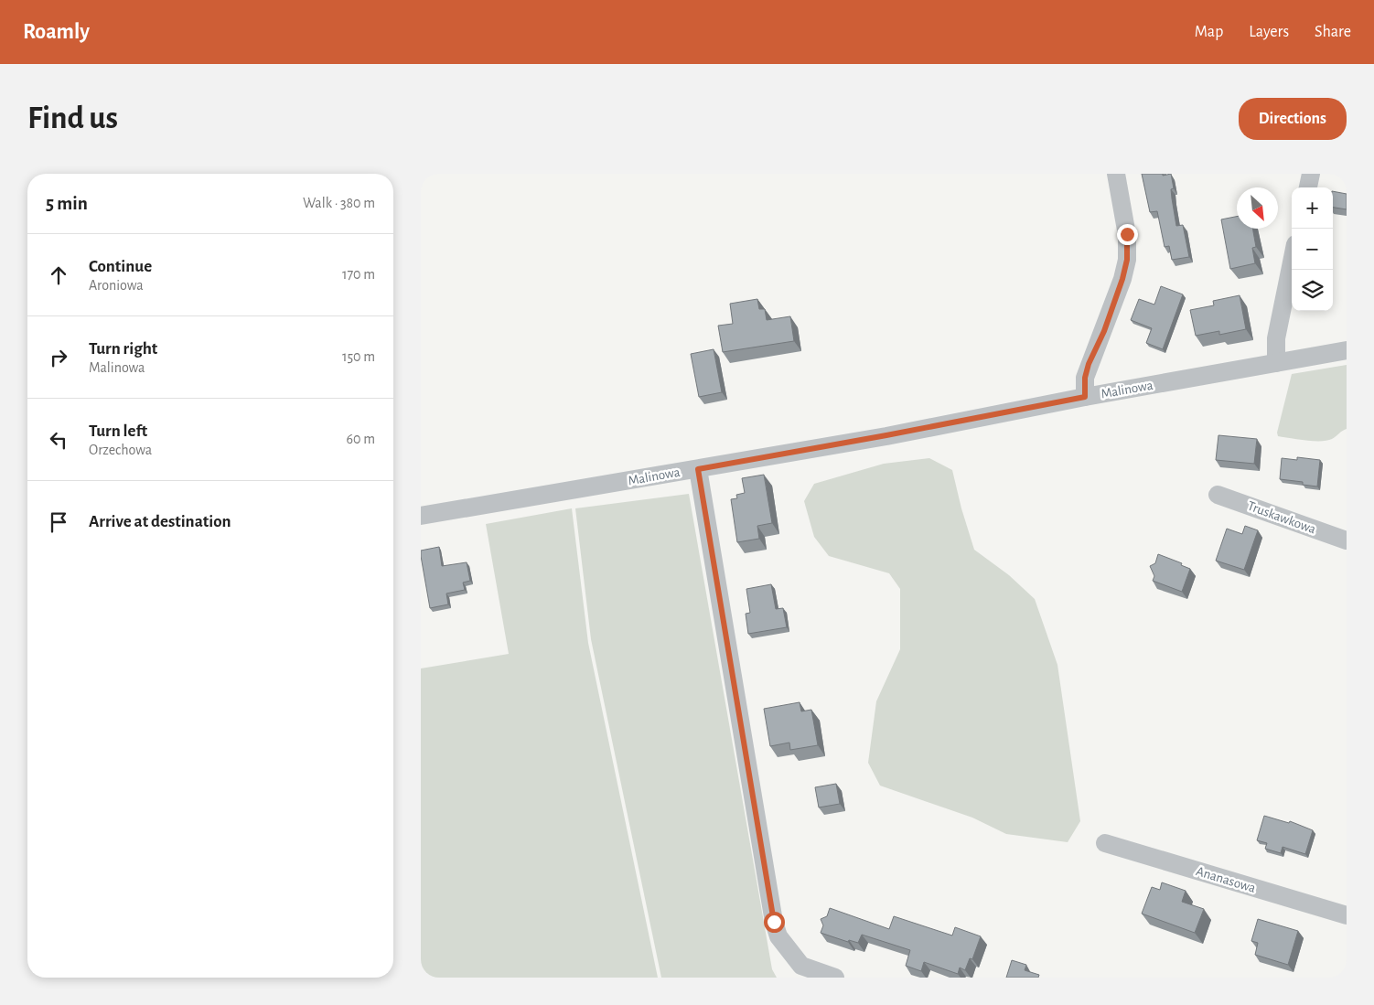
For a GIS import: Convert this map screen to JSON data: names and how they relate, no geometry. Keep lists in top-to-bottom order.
{
  "streets": {
    "street": ["Malinowa", "Truskawkowa", "Ananasowa"]
  },
  "north": "bottom right",
  "page": {
    "header": "Roamly",
    "nav": ["Map", "Layers", "Share"],
    "buttons": "Directions",
    "title": "Find us",
    "heading": ["5 min", "Walk · 380 m"],
    "map_buttons": ["+", "−"],
    "list": [
      ["Continue", "Aroniowa", "170 m"],
      ["Turn right", "Malinowa", "150 m"],
      ["Turn left", "Orzechowa", "60 m"],
      "Arrive at destination"
    ]
  }
}
